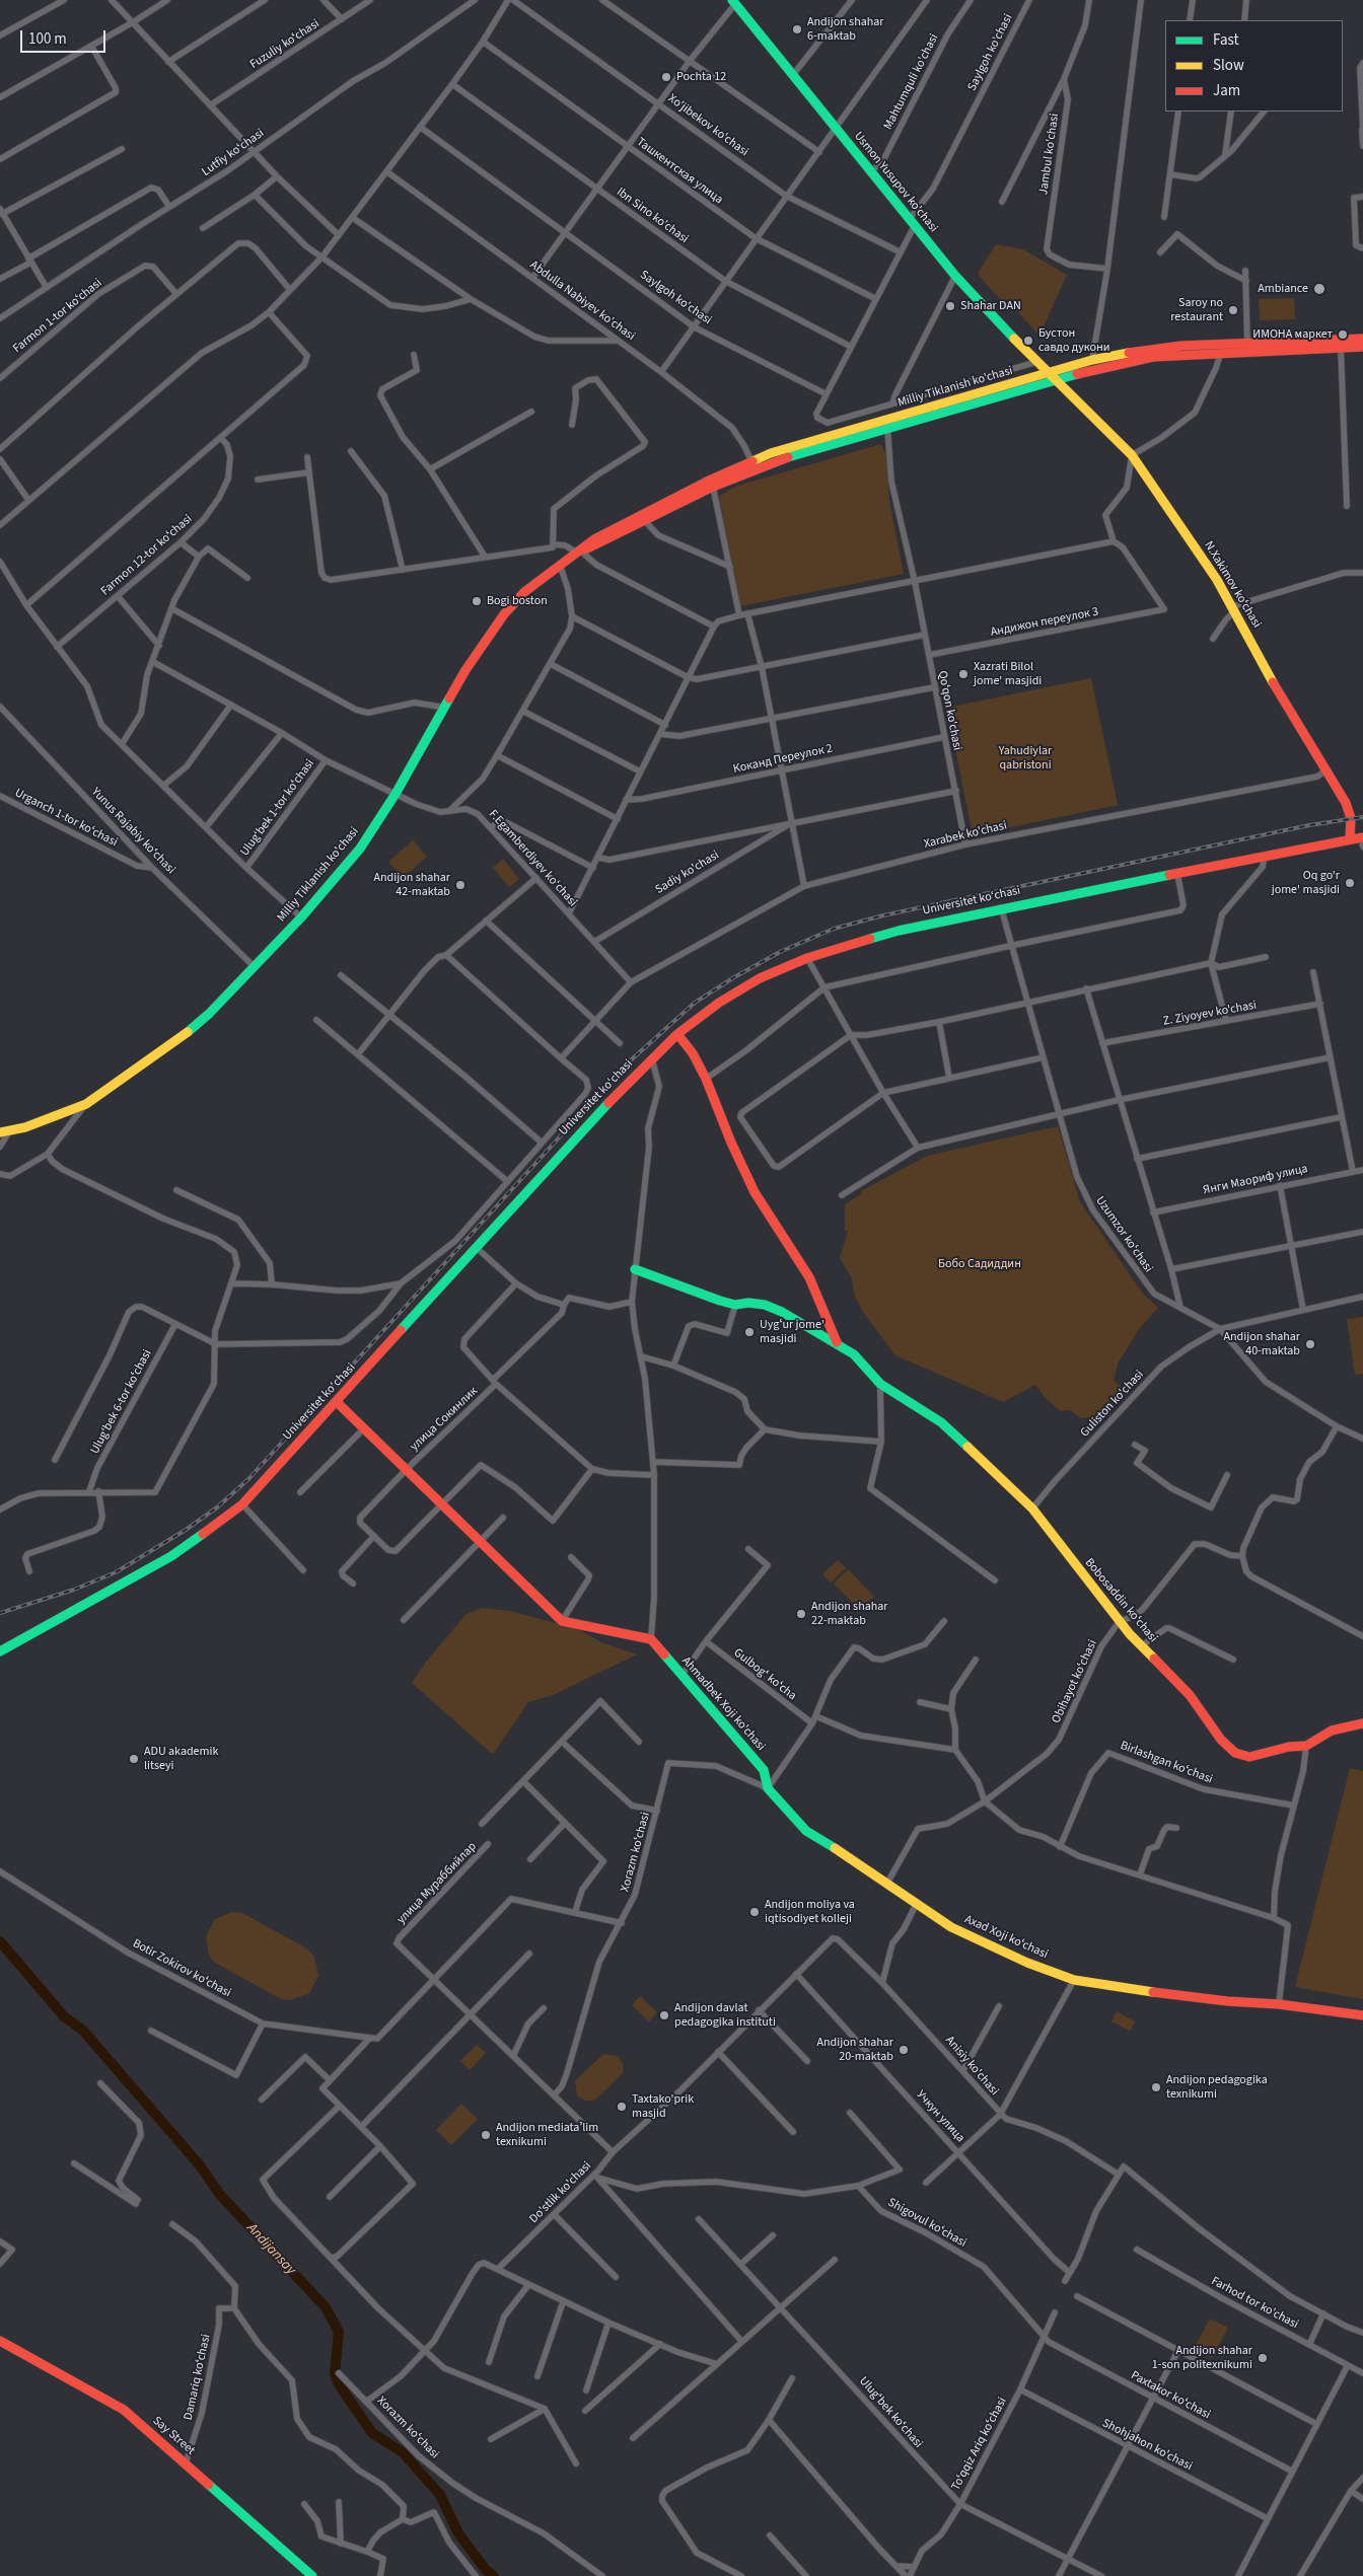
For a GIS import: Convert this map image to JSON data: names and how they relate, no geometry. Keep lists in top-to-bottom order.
{
  "streets": {
    "main road": [
      "Usmon Yusupov ko'chasi",
      "Milliy Tiklanish ko'chasi",
      "N.Xakimov koʻchasi",
      "Universitet kо‘chasi",
      "Bobosaddin koʻchasi",
      "Ahmadbek Xoji ko'chasi",
      "Axad Xoji koʻchasi",
      "Say Street"
    ],
    "street": [
      "Fuzuliy koʻchasi",
      "Saylgoh ko'chasi",
      "Mahtumquli ko'chasi",
      "Xo'jibekov ko'chasi",
      "Lutfiy koʻchasi",
      "Jambul ko'chasi",
      "Ташкентская улица",
      "Ibn Sino ko'chasi",
      "Abdulla Nabiyev ko'chasi",
      "Farmon 1-tor koʻchasi",
      "Farmon 12-tor koʻchasi",
      "Андижон переулок 3",
      "Qoʻqon ko'chasi",
      "Коканд Πереулок 2",
      "Ulug‘bek 1-tor koʻchasi",
      "Urganch 1-tor koʻchasi",
      "Yunus Rajabiy koʻchasi",
      "Xarabek ko'chasi",
      "F.Egamberdiyev kо‘chasi",
      "Sadiy ko'chasi",
      "Z. Ziyoyev ko'chasi",
      "Янги Маориф улица",
      "Uzumzor koʻchasi",
      "Ulug‘bek 6-tor koʻchasi",
      "Guliston ko'chasi",
      "улица Сокинлик",
      "Gulbogʻ koʻcha",
      "Obihayot koʻchasi",
      "Birlashgan koʻchasi",
      "Xorazm koʻchasi",
      "улица Мураббийлар",
      "Botir Zokirov koʻchasi",
      "Anisiy ko'chasi",
      "Учкун улица",
      "Do'stlik ko'chasi",
      "Shigovul koʻchasi",
      "Farhod tor ko'chasi",
      "Damariq koʻchasi",
      "Paxtakor koʻchasi",
      "Ulugʻbek koʻchasi",
      "Toʻqqiz Ariq koʻchasi",
      "Shohjahon ko'chasi"
    ]
  },
  "crossings": [
    ["Saylgoh ko'chasi", "Xo'jibekov ko'chasi"],
    ["Saylgoh ko'chasi", "Ташкентская улица"],
    ["Saylgoh ko'chasi", "Usmon Yusupov ko'chasi"],
    ["Saylgoh ko'chasi", "Ibn Sino ko'chasi"],
    ["Mahtumquli ko'chasi", "Usmon Yusupov ko'chasi"],
    ["Usmon Yusupov ko'chasi", "Milliy Tiklanish ko'chasi"],
    ["Usmon Yusupov ko'chasi", "N.Xakimov koʻchasi"],
    ["Abdulla Nabiyev ko'chasi", "Milliy Tiklanish ko'chasi"],
    ["Milliy Tiklanish ko'chasi", "N.Xakimov koʻchasi"],
    ["Milliy Tiklanish ko'chasi", "Qoʻqon ko'chasi"],
    ["Milliy Tiklanish ko'chasi", "Yunus Rajabiy koʻchasi"],
    ["Milliy Tiklanish ko'chasi", "F.Egamberdiyev kо‘chasi"],
    ["N.Xakimov koʻchasi", "Xarabek ko'chasi"],
    ["N.Xakimov koʻchasi", "Universitet kо‘chasi"],
    ["Андижон переулок 3", "Qoʻqon ko'chasi"],
    ["Qoʻqon ko'chasi", "Коканд Πереулок 2"],
    ["Qoʻqon ko'chasi", "Xarabek ko'chasi"],
    ["Ulug‘bek 1-tor koʻchasi", "F.Egamberdiyev kо‘chasi"],
    ["Urganch 1-tor koʻchasi", "Yunus Rajabiy koʻchasi"],
    ["Xarabek ko'chasi", "F.Egamberdiyev kо‘chasi"],
    ["F.Egamberdiyev kо‘chasi", "Sadiy ko'chasi"],
    ["Universitet kо‘chasi", "Uzumzor koʻchasi"],
    ["Uzumzor koʻchasi", "Guliston ko'chasi"],
    ["Guliston ko'chasi", "Bobosaddin koʻchasi"],
    ["Bobosaddin koʻchasi", "Obihayot koʻchasi"],
    ["Obihayot koʻchasi", "Axad Xoji koʻchasi"],
    ["Ahmadbek Xoji ko'chasi", "Xorazm koʻchasi"],
    ["Ahmadbek Xoji ko'chasi", "Axad Xoji koʻchasi"],
    ["Xorazm koʻchasi", "Axad Xoji koʻchasi"],
    ["Xorazm koʻchasi", "Do'stlik ko'chasi"],
    ["Anisiy ko'chasi", "Do'stlik ko'chasi"],
    ["Учкун улица", "Do'stlik ko'chasi"],
    ["Shigovul koʻchasi", "Paxtakor koʻchasi"],
    ["Shigovul koʻchasi", "Toʻqqiz Ariq koʻchasi"],
    ["Damariq koʻchasi", "Say Street"],
    ["Paxtakor koʻchasi", "Toʻqqiz Ariq koʻchasi"],
    ["Ulugʻbek koʻchasi", "Toʻqqiz Ariq koʻchasi"],
    ["Toʻqqiz Ariq koʻchasi", "Shohjahon ko'chasi"]
  ],
  "water": ["Andijansay"],
  "parks": ["Yahudiylar qabristoni", "Бобо Садиддин"],
  "places": [
    "Andijon shahar 6-maktab",
    "Pochta 12",
    "Ambiance",
    "Shahar DAN",
    "Saroy no restaurant",
    "ИМОНА маркет",
    "Бустон савдо дукони",
    "Bogi boston",
    "Xazrati Bilol jome' masjidi",
    "Oq go'r jome' masjidi",
    "Andijon shahar 42-maktab",
    "Uygʻur jome' masjidi",
    "Andijon shahar 40-maktab",
    "Andijon shahar 22-maktab",
    "ADU akademik litseyi",
    "Andijon moliya va iqtisodiyet kolleji",
    "Andijon davlat pedagogika instituti",
    "Andijon shahar 20-maktab",
    "Andijon pedagogika texnikumi",
    "Taxtako'prik masjid",
    "Andijon mediataʼlim texnikumi",
    "Andijon shahar 1-son politexnikumi"
  ],
  "legend": ["Fast", "Slow", "Jam"],
  "scale_bar": "100 m"
}
